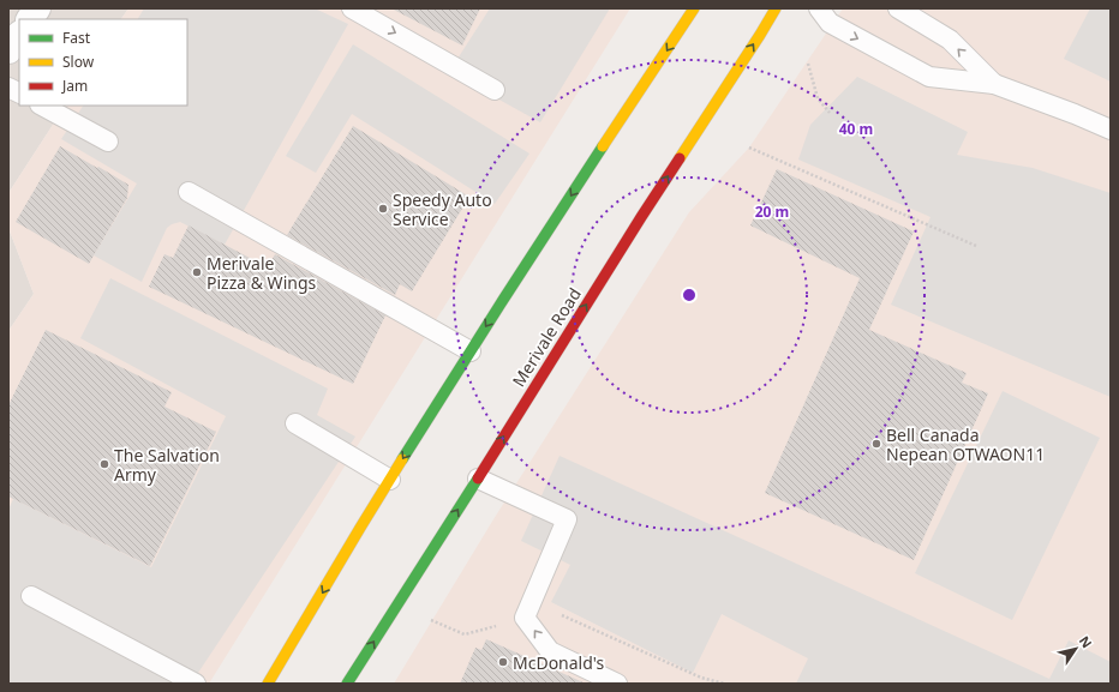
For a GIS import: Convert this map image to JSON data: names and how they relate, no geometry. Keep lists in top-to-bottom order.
{
  "streets": {
    "main road": ["Merivale Road"]
  },
  "places": [
    "Speedy Auto Service",
    "Merivale Pizza & Wings",
    "Bell Canada Nepean OTWAON11",
    "The Salvation Army",
    "McDonald's"
  ],
  "legend": ["Fast", "Slow", "Jam"],
  "north": "top right",
  "rings": ["40 m", "20 m"]
}
